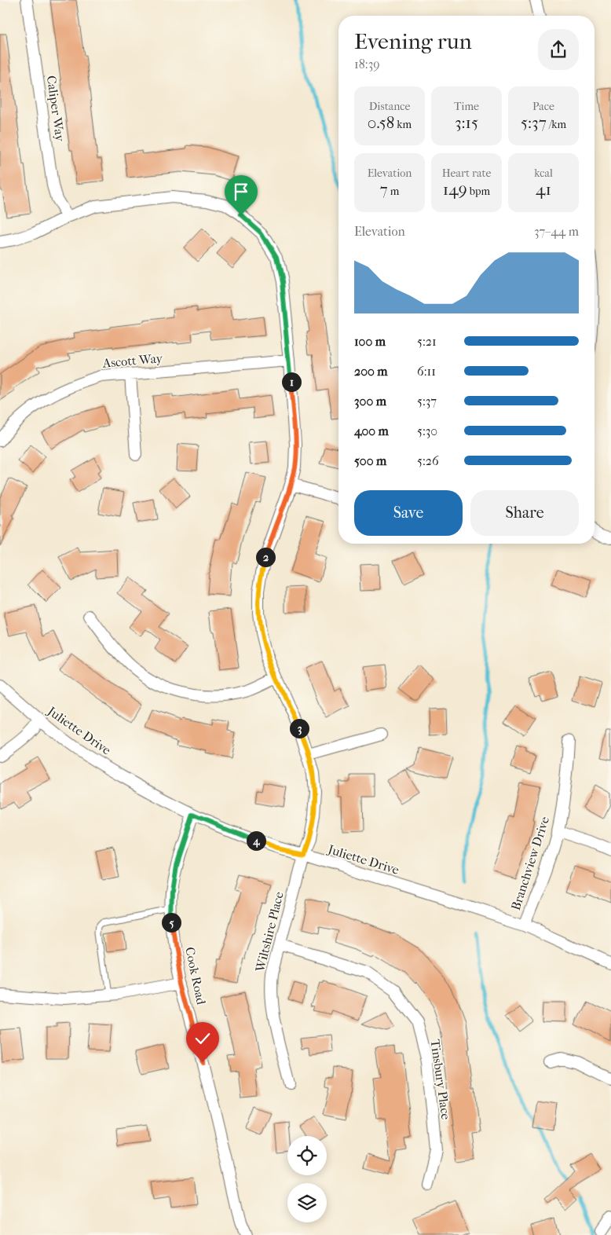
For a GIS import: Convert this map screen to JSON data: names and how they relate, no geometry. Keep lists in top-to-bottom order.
{
  "streets": {
    "street": [
      "Caliper Way",
      "Ascott Way",
      "Juliette Drive",
      "Branchview Drive",
      "Wiltshire Place",
      "Cook Road",
      "Tinsbury Place"
    ]
  },
  "crossings": [
    ["Caliper Way", "Wiltshire Place"],
    ["Ascott Way", "Wiltshire Place"],
    ["Juliette Drive", "Branchview Drive"],
    ["Juliette Drive", "Wiltshire Place"],
    ["Juliette Drive", "Cook Road"],
    ["Wiltshire Place", "Tinsbury Place"]
  ],
  "page": {
    "heading": ["Evening run", "18:39"],
    "stats": [
      ["Distance", "0.58 km"],
      ["Time", "3:15"],
      ["Pace", "5:37 /km"],
      ["Elevation", "7 m"],
      ["Heart rate", "149 bpm"],
      ["kcal", "41"]
    ],
    "chart": ["Elevation", "37–44 m"],
    "list": [
      {
        "name": "100 m",
        "note": "5:21"
      },
      {
        "name": "200 m",
        "note": "6:11"
      },
      {
        "name": "300 m",
        "note": "5:37"
      },
      {
        "name": "400 m",
        "note": "5:30"
      },
      {
        "name": "500 m",
        "note": "5:26"
      }
    ],
    "pins": [
      "1",
      "2",
      "3",
      "4",
      "5"
    ],
    "buttons": ["Save", "Share"]
  }
}
